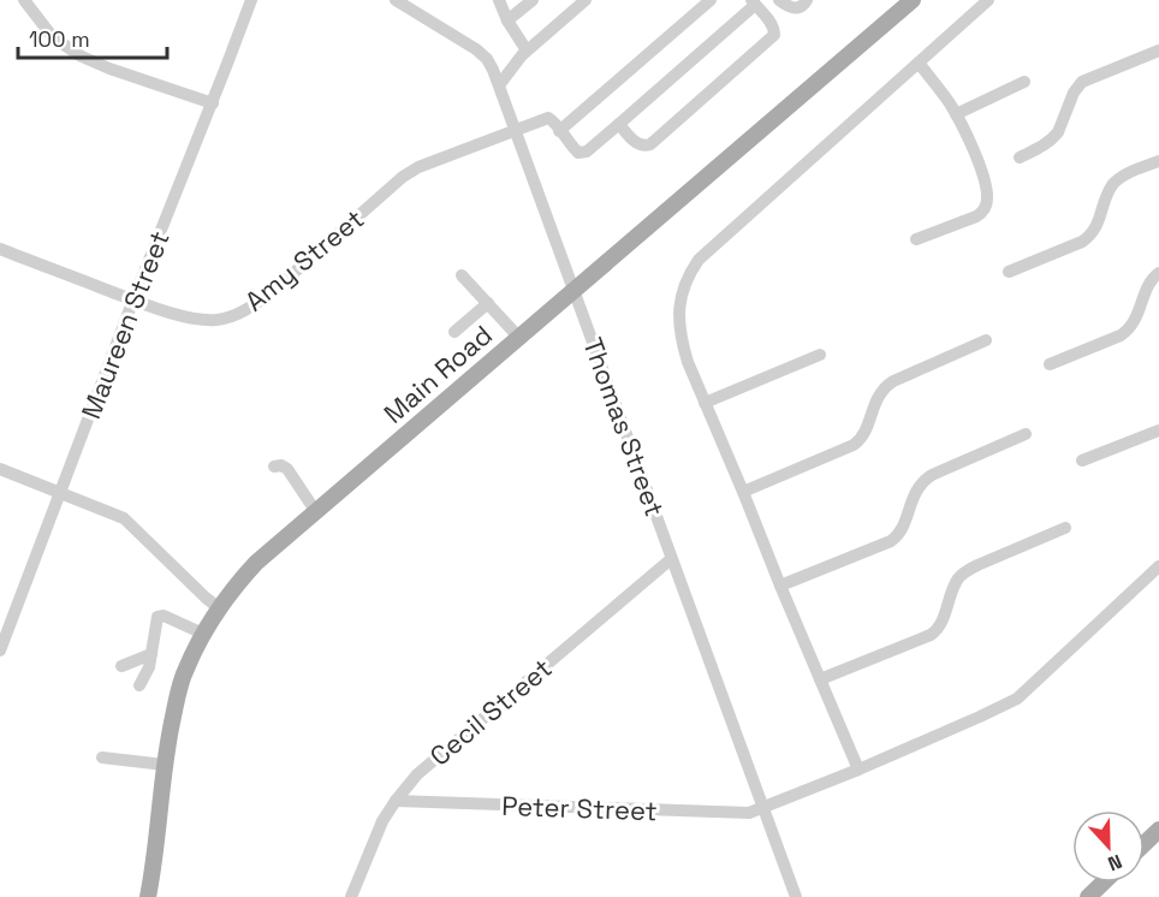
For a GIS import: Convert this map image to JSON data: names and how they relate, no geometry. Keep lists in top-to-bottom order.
{
  "streets": {
    "main road": ["Main Road"],
    "street": [
      "Amy Street",
      "Maureen Street",
      "Thomas Street",
      "Cecil Street",
      "Peter Street"
    ]
  },
  "crossings": [
    ["Amy Street", "Maureen Street"],
    ["Amy Street", "Thomas Street"],
    ["Main Road", "Thomas Street"],
    ["Thomas Street", "Cecil Street"],
    ["Thomas Street", "Peter Street"],
    ["Cecil Street", "Peter Street"]
  ],
  "scale_bar": "100 m",
  "north": "bottom"
}
